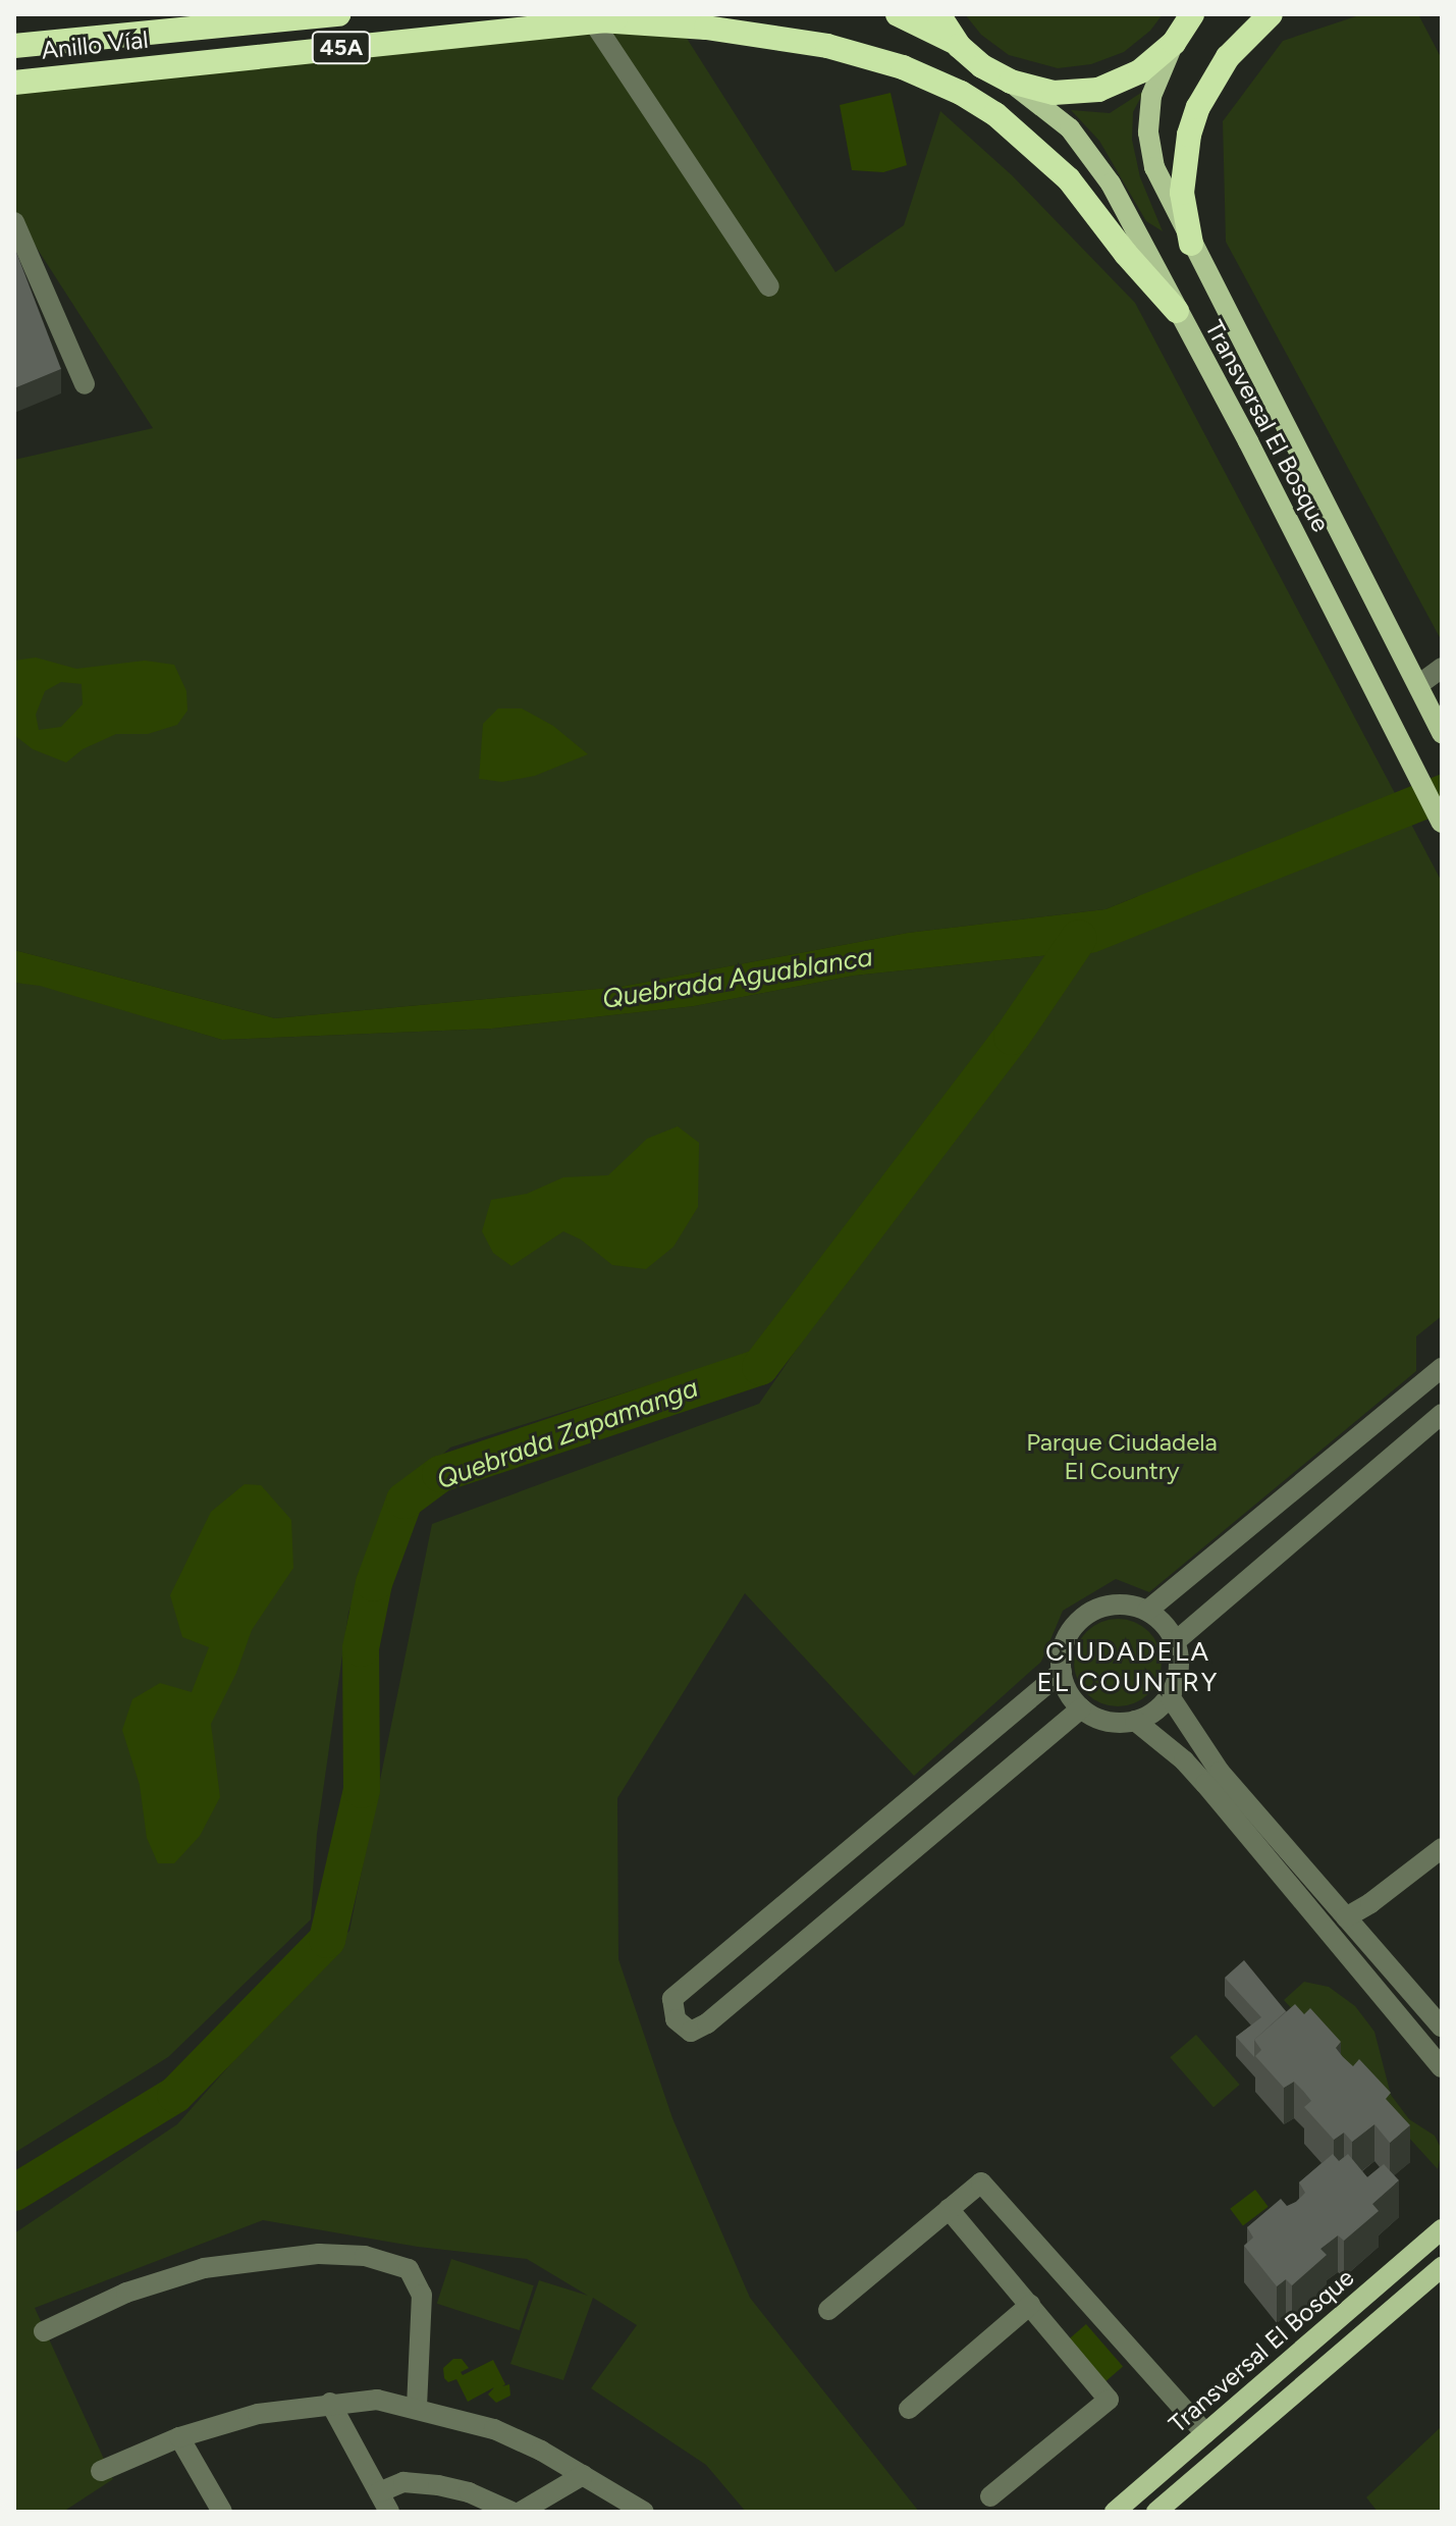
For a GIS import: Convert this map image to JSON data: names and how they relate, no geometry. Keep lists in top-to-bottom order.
{
  "streets": {
    "highway": ["Anillo Víal", "45A"],
    "main road": ["Transversal El Bosque"]
  },
  "districts": ["CIUDADELA EL COUNTRY"],
  "water": ["Quebrada Aguablanca", "Quebrada Zapamanga"],
  "parks": ["Parque Ciudadela El Country"]
}
